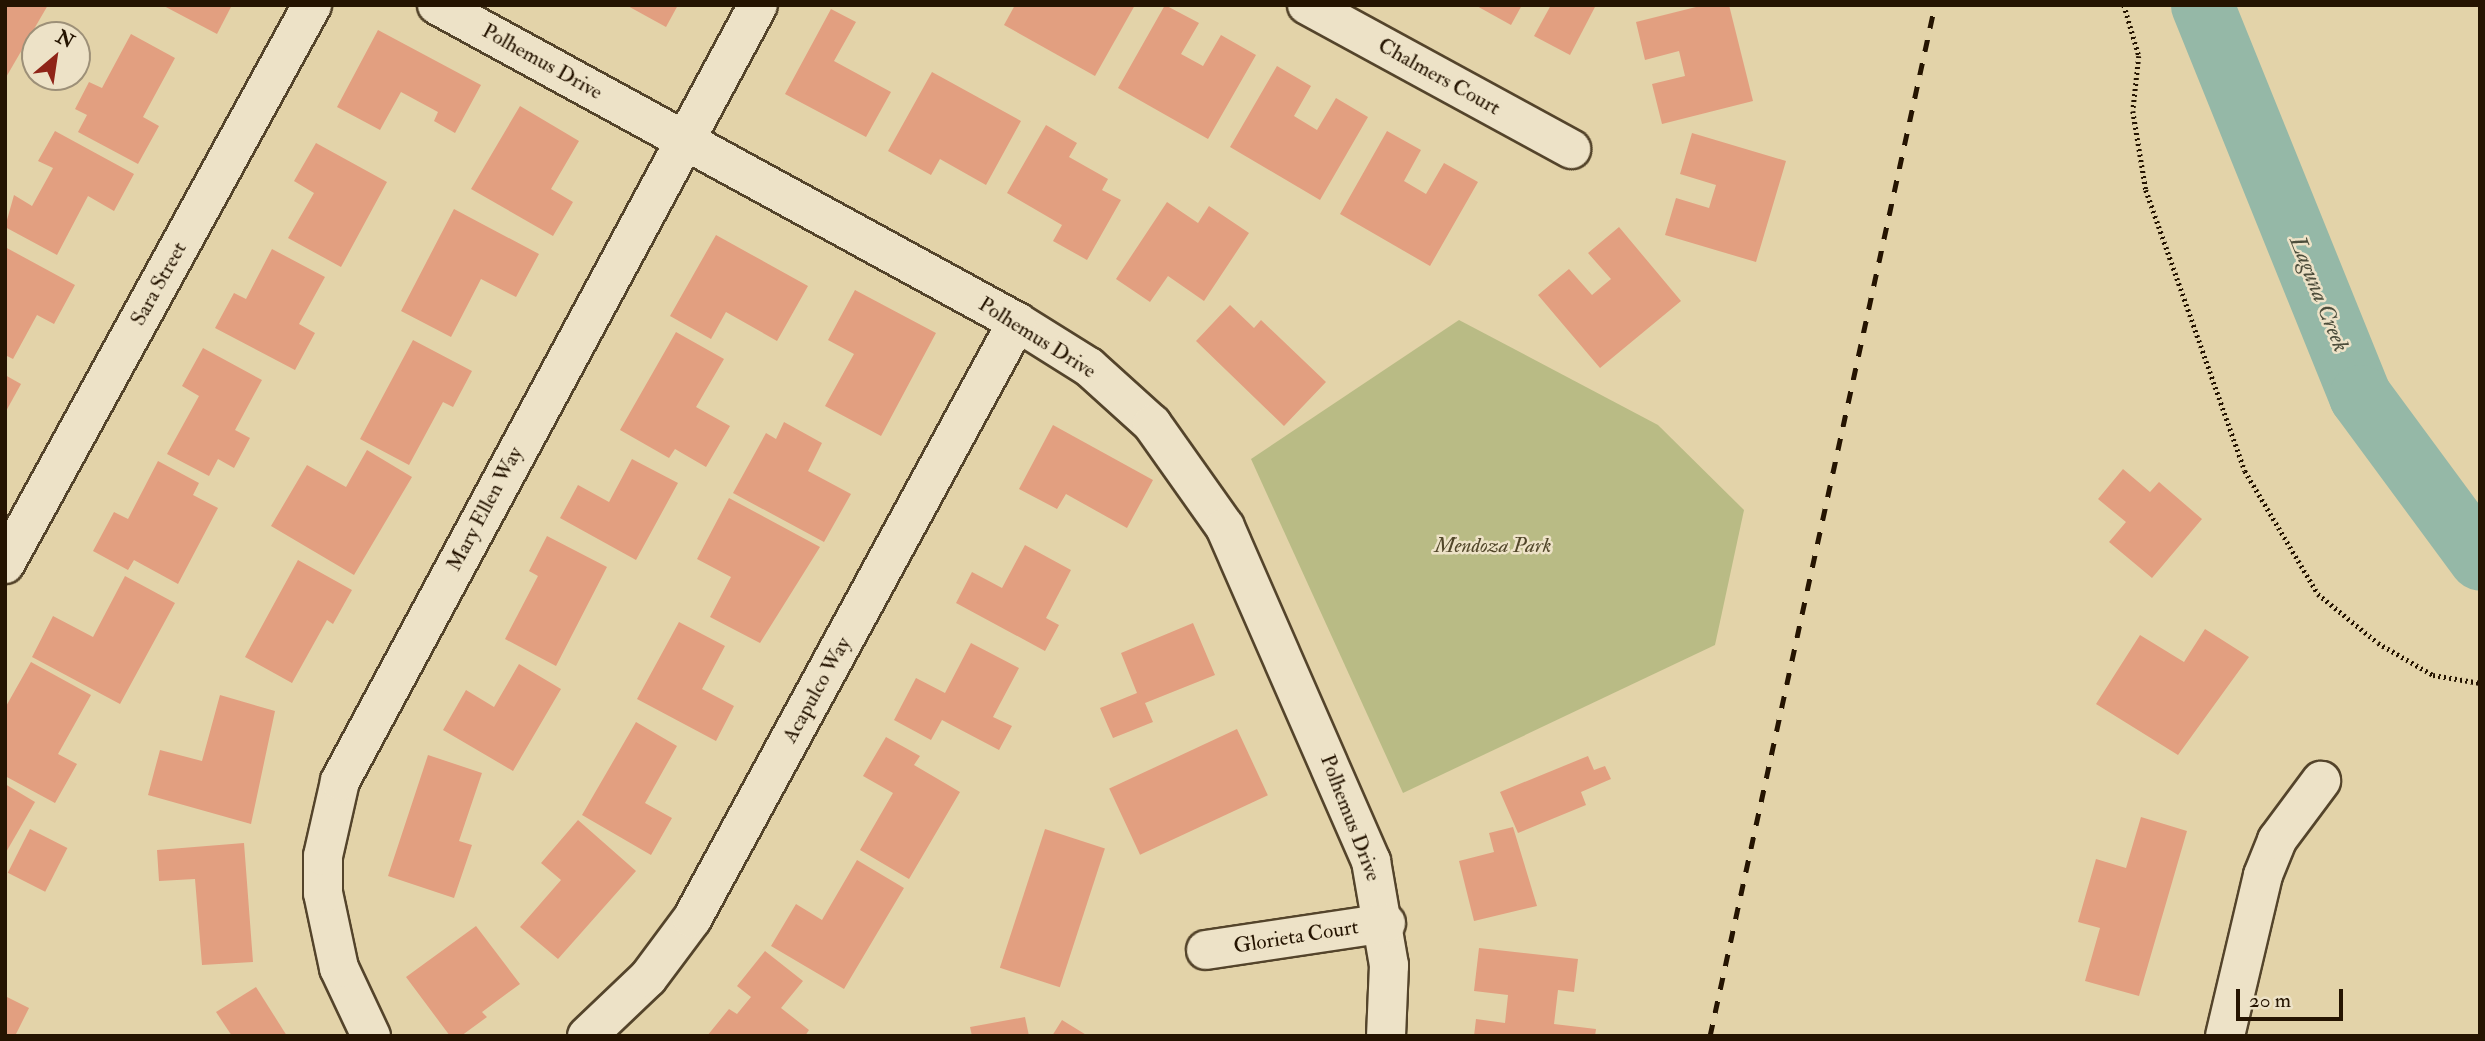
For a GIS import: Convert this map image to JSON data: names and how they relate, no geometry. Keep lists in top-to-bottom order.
{
  "streets": {
    "street": [
      "Polhemus Drive",
      "Chalmers Court",
      "Sara Street",
      "Mary Ellen Way",
      "Acapulco Way",
      "Glorieta Court"
    ]
  },
  "crossings": [
    ["Polhemus Drive", "Mary Ellen Way"],
    ["Polhemus Drive", "Acapulco Way"],
    ["Polhemus Drive", "Glorieta Court"]
  ],
  "water": ["Laguna Creek"],
  "parks": ["Mendoza Park"],
  "scale_bar": "20 m",
  "north": "top right"
}
